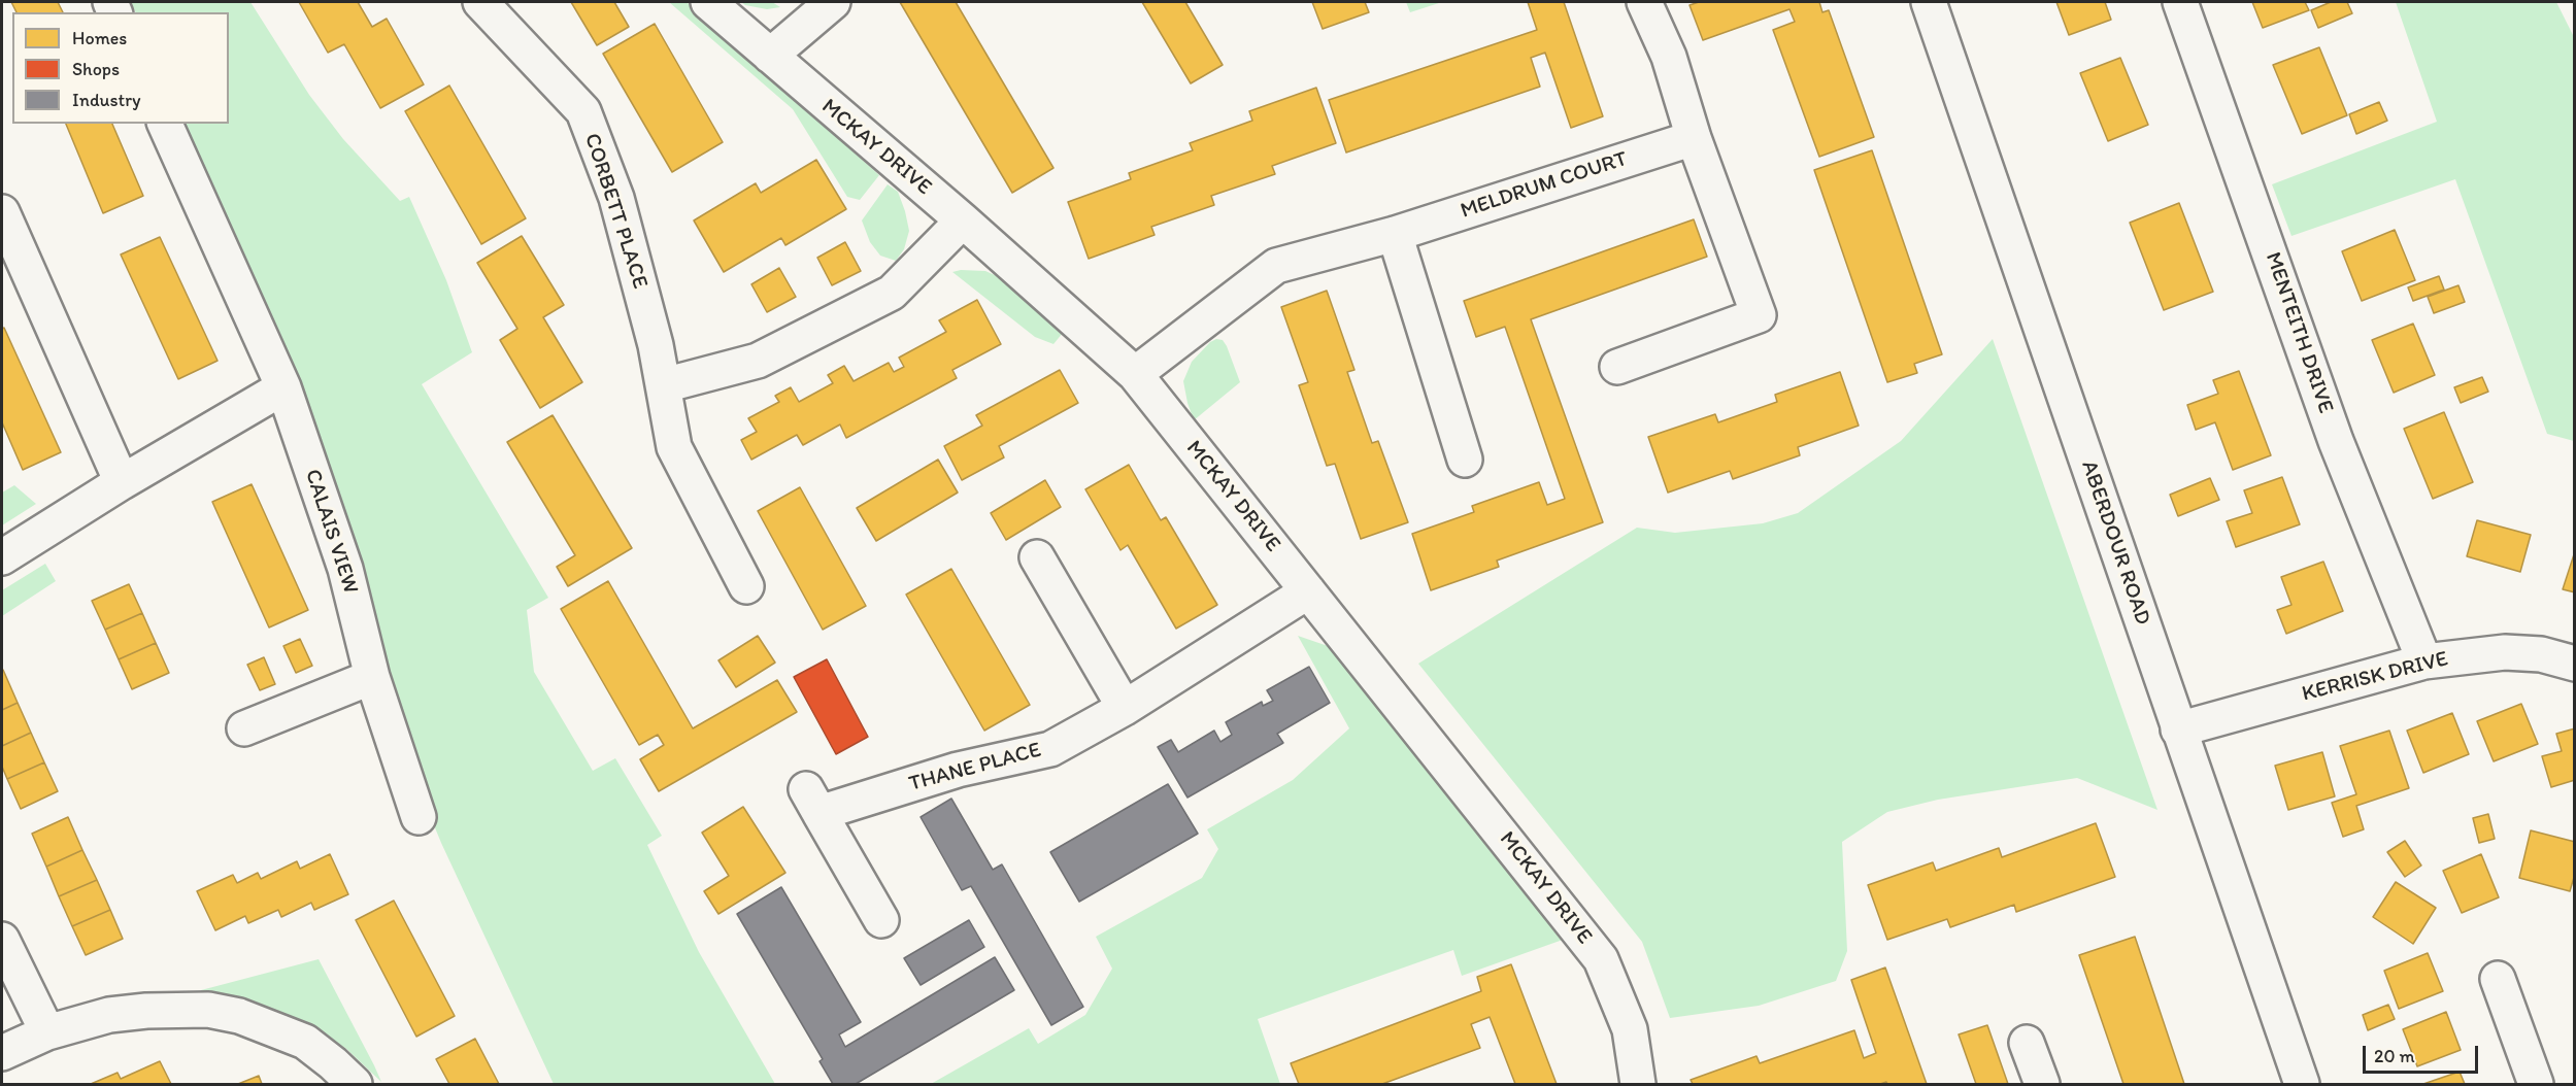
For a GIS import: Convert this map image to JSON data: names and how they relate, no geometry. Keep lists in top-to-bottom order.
{
  "streets": {
    "street": [
      "MCKAY DRIVE",
      "MELDRUM COURT",
      "CORBETT PLACE",
      "MENTEITH DRIVE",
      "CALAIS VIEW",
      "ABERDOUR ROAD",
      "KERRISK DRIVE",
      "THANE PLACE"
    ]
  },
  "crossings": [
    ["MCKAY DRIVE", "MELDRUM COURT"],
    ["MCKAY DRIVE", "THANE PLACE"],
    ["MENTEITH DRIVE", "KERRISK DRIVE"],
    ["ABERDOUR ROAD", "KERRISK DRIVE"]
  ],
  "legend": ["Homes", "Shops", "Industry"],
  "scale_bar": "20 m"
}
